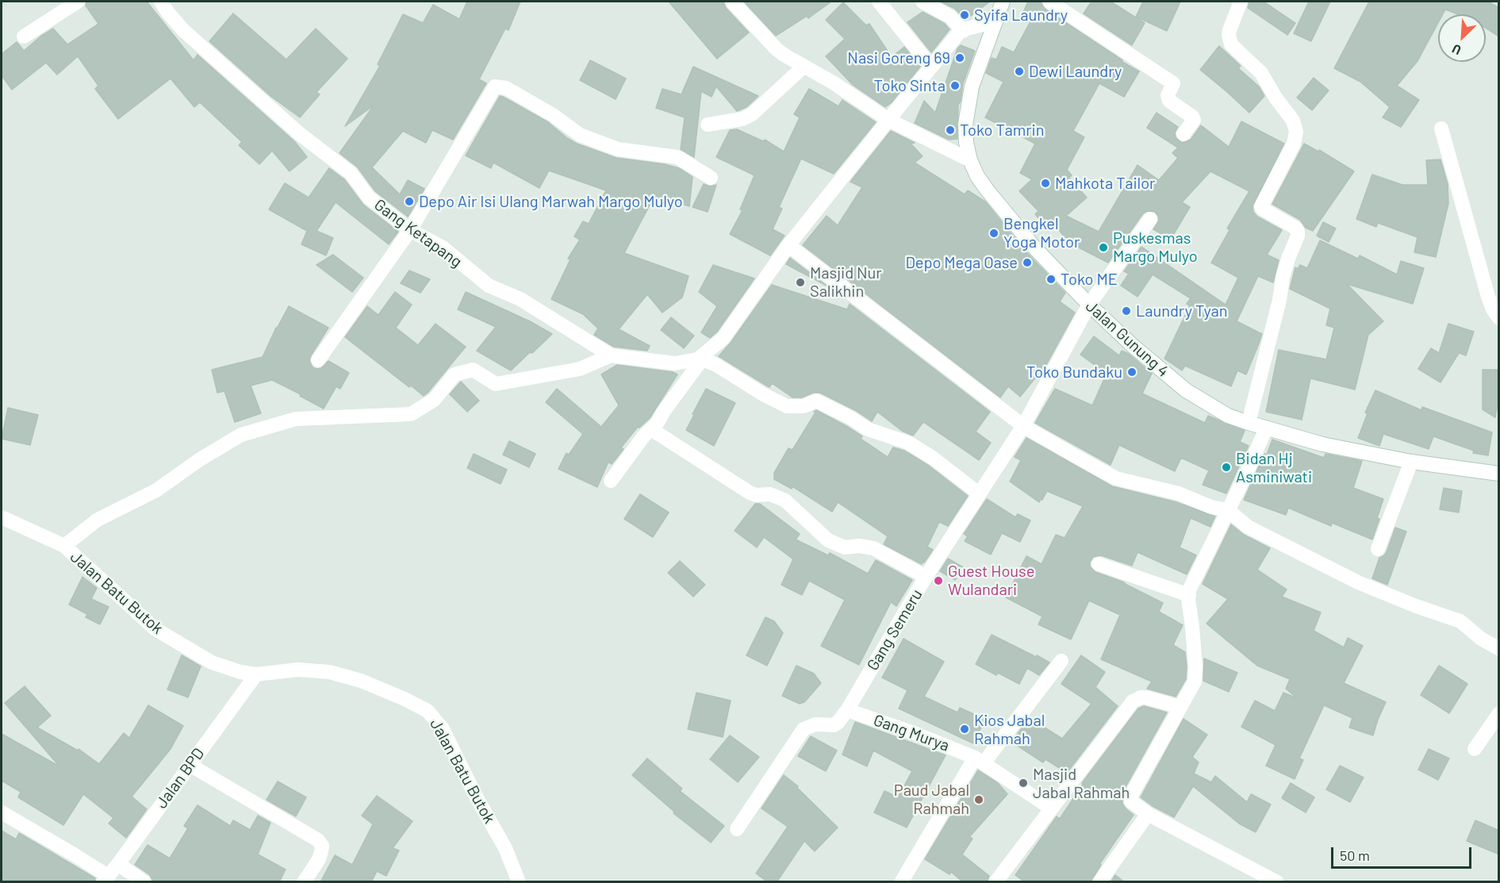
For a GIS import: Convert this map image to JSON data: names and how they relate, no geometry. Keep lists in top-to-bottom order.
{
  "streets": {
    "street": [
      "Gang Ketapang",
      "Jalan Gunung 4",
      "Jalan Batu Butok",
      "Gang Semeru",
      "Gang Murya",
      "Jalan BPD"
    ]
  },
  "crossings": [
    ["Jalan Gunung 4", "Gang Semeru"],
    ["Jalan Batu Butok", "Jalan BPD"],
    ["Gang Semeru", "Gang Murya"]
  ],
  "places": [
    "Syifa Laundry",
    "Nasi Goreng 69",
    "Dewi Laundry",
    "Toko Sinta",
    "Toko Tamrin",
    "Mahkota Tailor",
    "Depo Air Isi Ulang Marwah Margo Mulyo",
    "Bengkel Yoga Motor",
    "Puskesmas Margo Mulyo",
    "Depo Mega Oase",
    "Toko ME",
    "Masjid Nur Salikhin",
    "Laundry Tyan",
    "Toko Bundaku",
    "Bidan Hj Asminiwati",
    "Guest House Wulandari",
    "Kios Jabal Rahmah",
    "Masjid Jabal Rahmah",
    "Paud Jabal Rahmah"
  ],
  "scale_bar": "50 m",
  "north": "bottom left"
}
